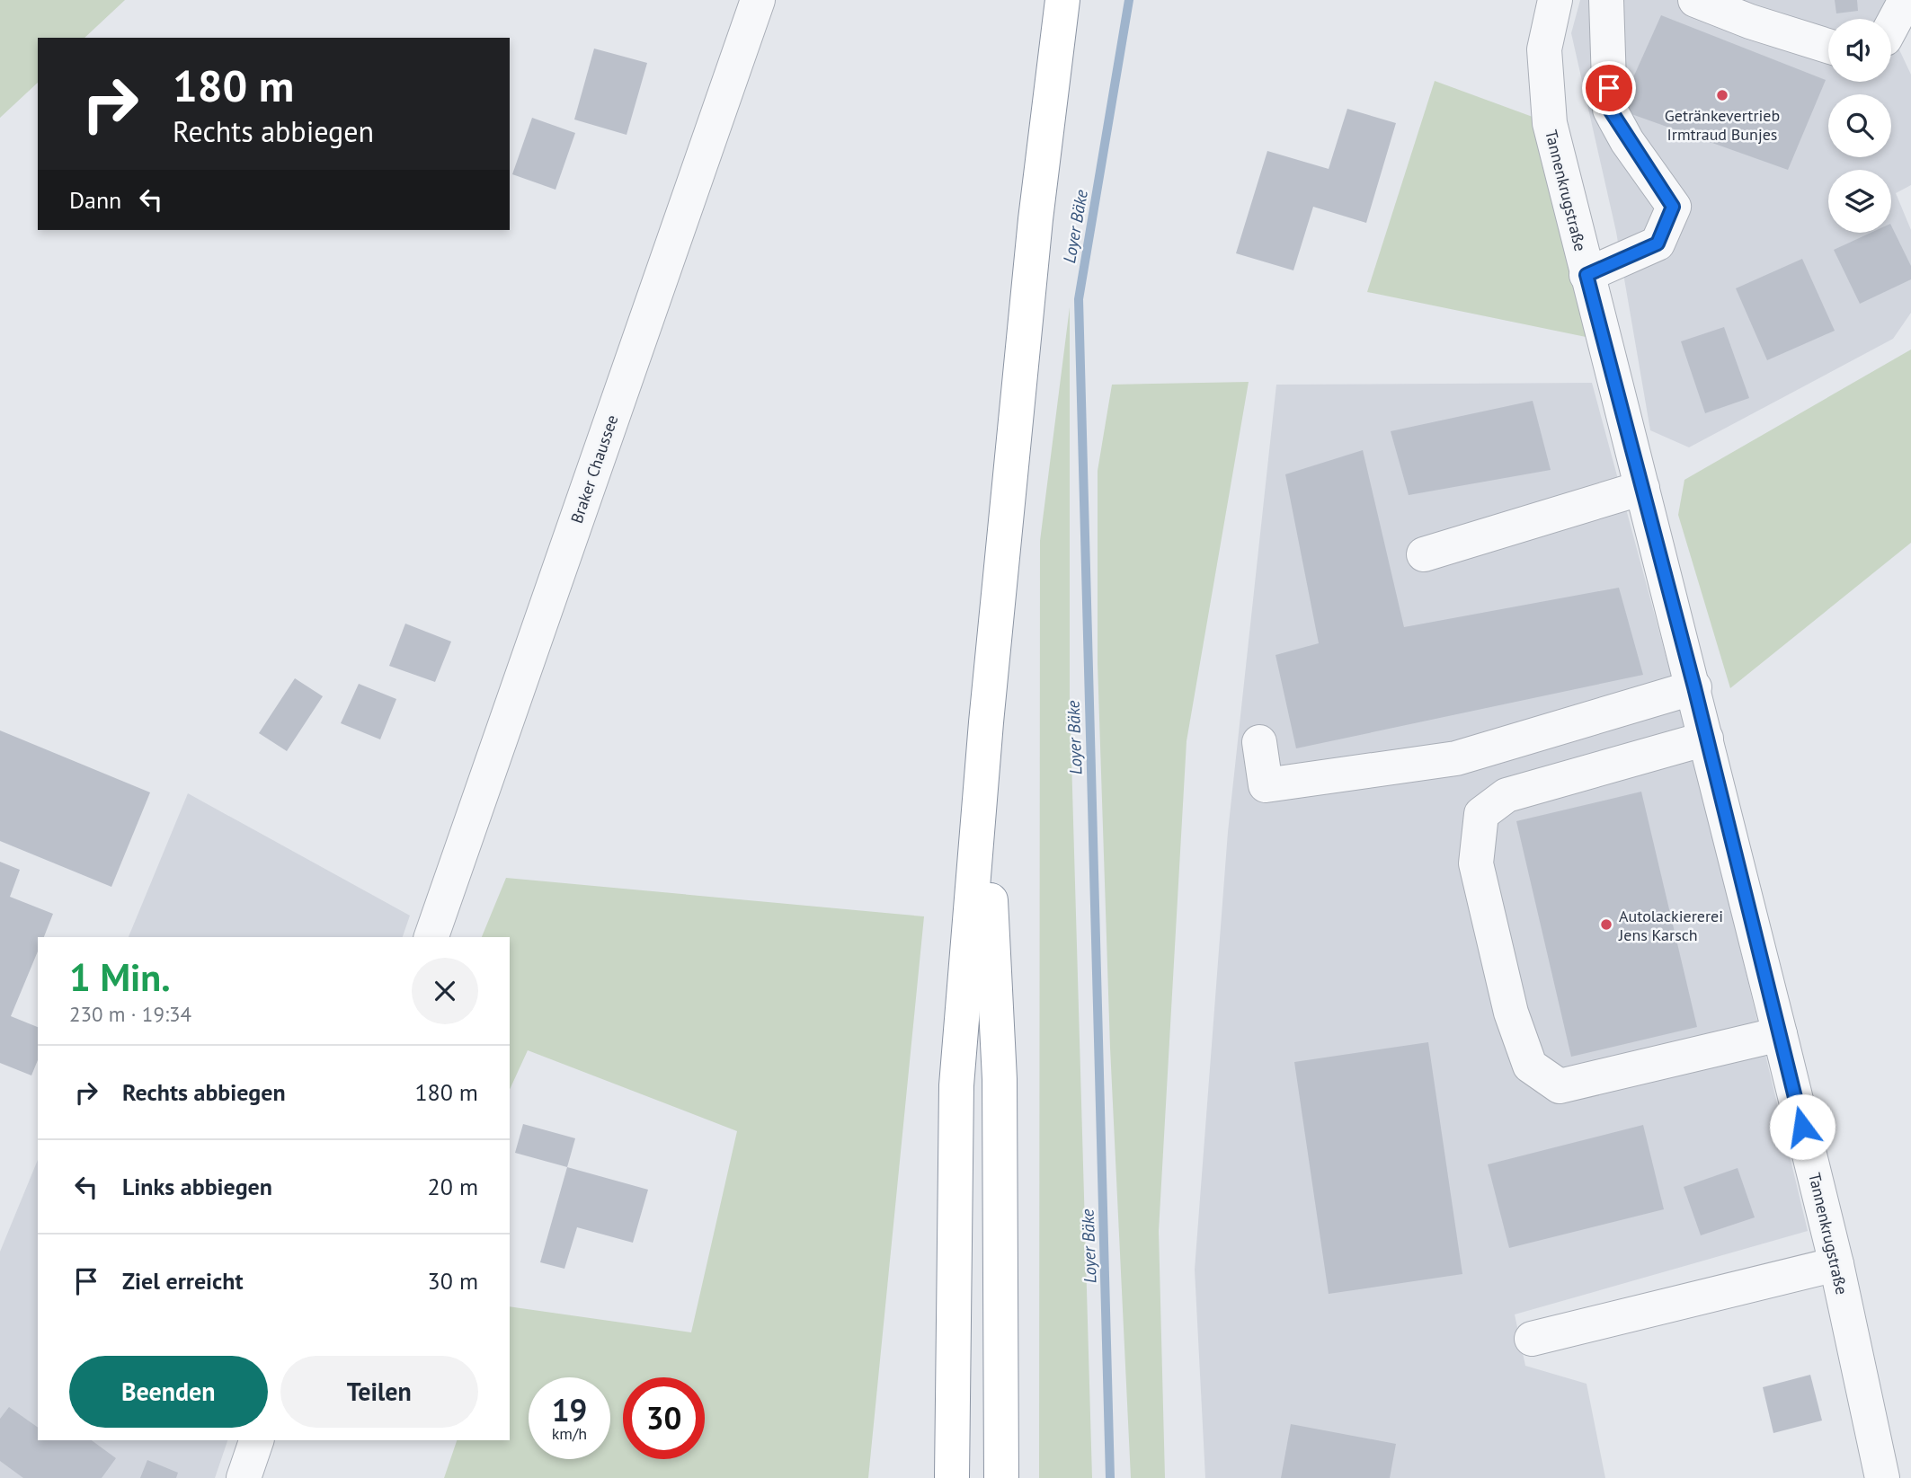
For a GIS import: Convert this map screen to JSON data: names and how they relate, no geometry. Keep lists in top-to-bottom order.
{
  "streets": {
    "street": ["Tannenkrugstraße", "Braker Chaussee"]
  },
  "water": ["Loyer Bäke"],
  "places": ["Getränkevertrieb Irmtraud Bunjes", "Autolackiererei Jens Karsch"],
  "page": {
    "turn": ["180 m", "Rechts abbiegen"],
    "then": "Dann",
    "heading": ["1 Min.", "230 m · 19:34"],
    "list": [
      {
        "name": "Rechts abbiegen",
        "value": "180 m"
      },
      {
        "name": "Links abbiegen",
        "value": "20 m"
      },
      {
        "name": "Ziel erreicht",
        "value": "30 m"
      }
    ],
    "buttons": ["Beenden", "Teilen"],
    "speed": "19 km/h",
    "limit": "30"
  }
}
